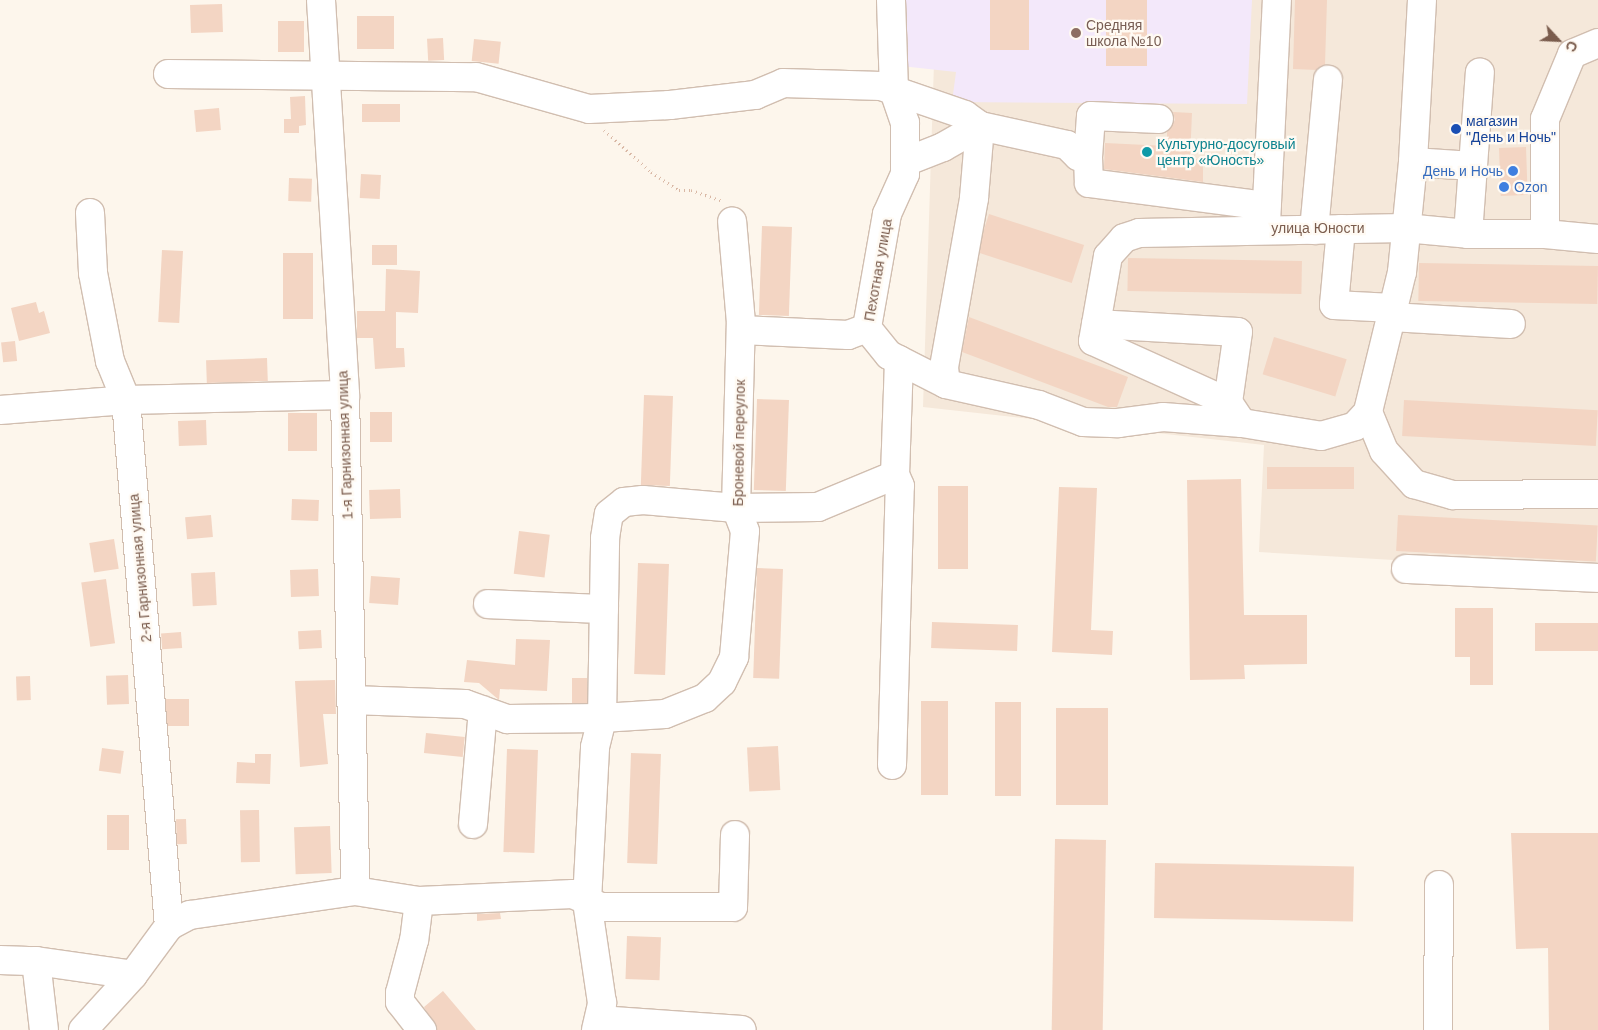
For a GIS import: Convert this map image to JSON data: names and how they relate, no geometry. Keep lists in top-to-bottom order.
{
  "streets": {
    "street": [
      "улица Юности",
      "Пехотная улица",
      "Броневой переулок",
      "1-я Гарнизонная улица",
      "2-я Гарнизонная улица"
    ]
  },
  "crossings": [
    ["Броневой переулок", "1-я Гарнизонная улица"]
  ],
  "places": [
    "Средняя школа №10",
    "магазин \"День и Ночь\"",
    "Культурно-досуговый центр «Юность»",
    "День и Ночь",
    "Ozon"
  ],
  "north": "bottom right"
}
